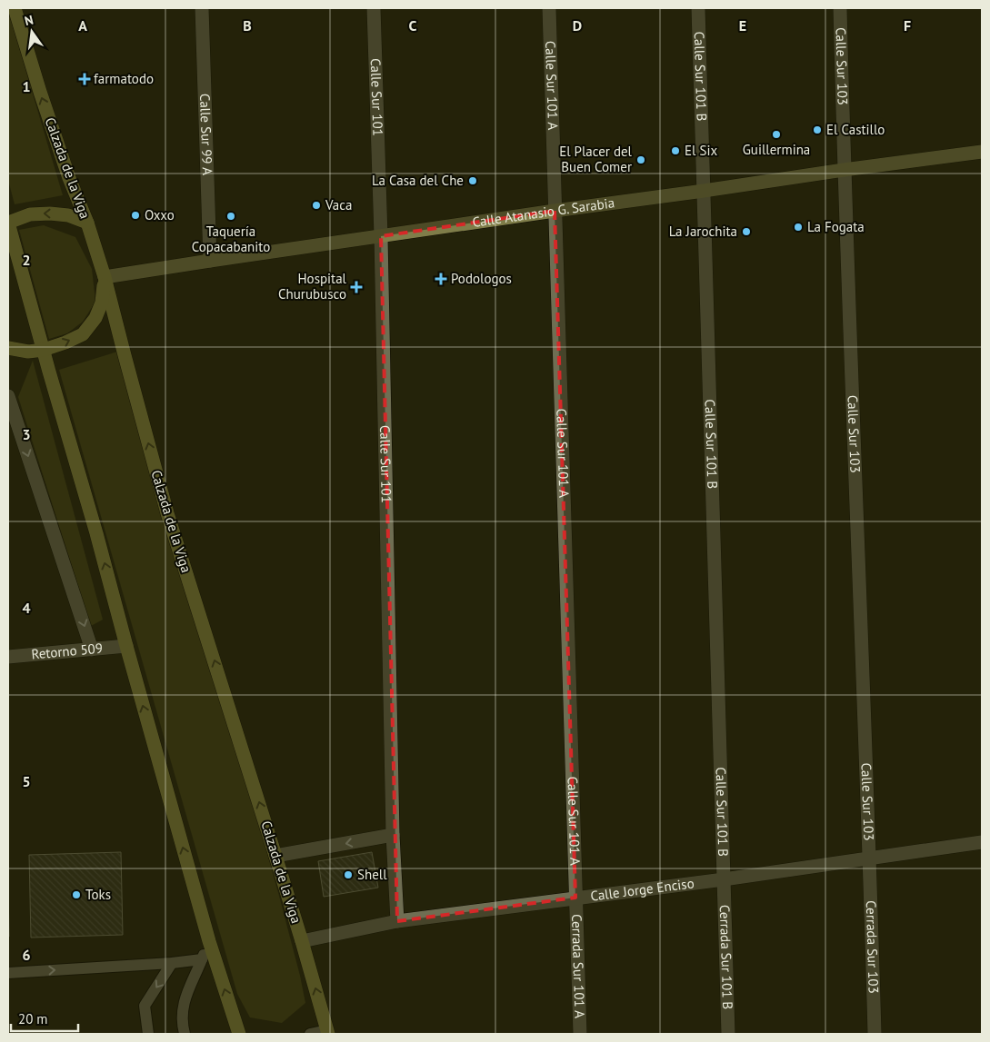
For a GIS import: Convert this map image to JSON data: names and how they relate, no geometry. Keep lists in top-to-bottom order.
{
  "streets": {
    "main road": ["Calzada de la Viga"],
    "street": [
      "Calle Sur 103",
      "Calle Sur 101 B",
      "Calle Sur 101 A",
      "Calle Sur 101",
      "Calle Sur 99 A",
      "Calle Atanasio G. Sarabia",
      "Retorno 509",
      "Calle Jorge Enciso",
      "Cerrada Sur 103",
      "Cerrada Sur 101 B",
      "Cerrada Sur 101 A"
    ]
  },
  "crossings": [
    ["Calle Sur 103", "Calle Atanasio G. Sarabia"],
    ["Calle Sur 103", "Calle Jorge Enciso"],
    ["Calle Sur 103", "Cerrada Sur 103"],
    ["Calle Sur 101 B", "Calle Atanasio G. Sarabia"],
    ["Calle Sur 101 B", "Calle Jorge Enciso"],
    ["Calle Sur 101 B", "Cerrada Sur 101 B"],
    ["Calle Sur 101 A", "Calle Atanasio G. Sarabia"],
    ["Calle Sur 101 A", "Calle Jorge Enciso"],
    ["Calle Sur 101 A", "Cerrada Sur 101 A"],
    ["Calle Sur 101", "Calle Atanasio G. Sarabia"],
    ["Calle Sur 101", "Calle Jorge Enciso"],
    ["Calle Sur 99 A", "Calle Atanasio G. Sarabia"],
    ["Calzada de la Viga", "Calle Atanasio G. Sarabia"],
    ["Calzada de la Viga", "Calle Jorge Enciso"],
    ["Calle Jorge Enciso", "Cerrada Sur 103"],
    ["Calle Jorge Enciso", "Cerrada Sur 101 B"],
    ["Calle Jorge Enciso", "Cerrada Sur 101 A"]
  ],
  "places": {
    "health": ["farmatodo", "Podologos", "Hospital Churubusco"],
    "other": [
      "El Castillo",
      "Guillermina",
      "El Six",
      "El Placer del Buen Comer",
      "La Casa del Che",
      "Vaca",
      "Oxxo",
      "Taquería Copacabanito",
      "La Fogata",
      "La Jarochita",
      "Shell",
      "Toks"
    ]
  },
  "scale_bar": "20 m",
  "north": "top",
  "grid": {
    "columns": [
      "A",
      "B",
      "C",
      "D",
      "E",
      "F"
    ],
    "rows": [
      "1",
      "2",
      "3",
      "4",
      "5",
      "6"
    ]
  }
}
